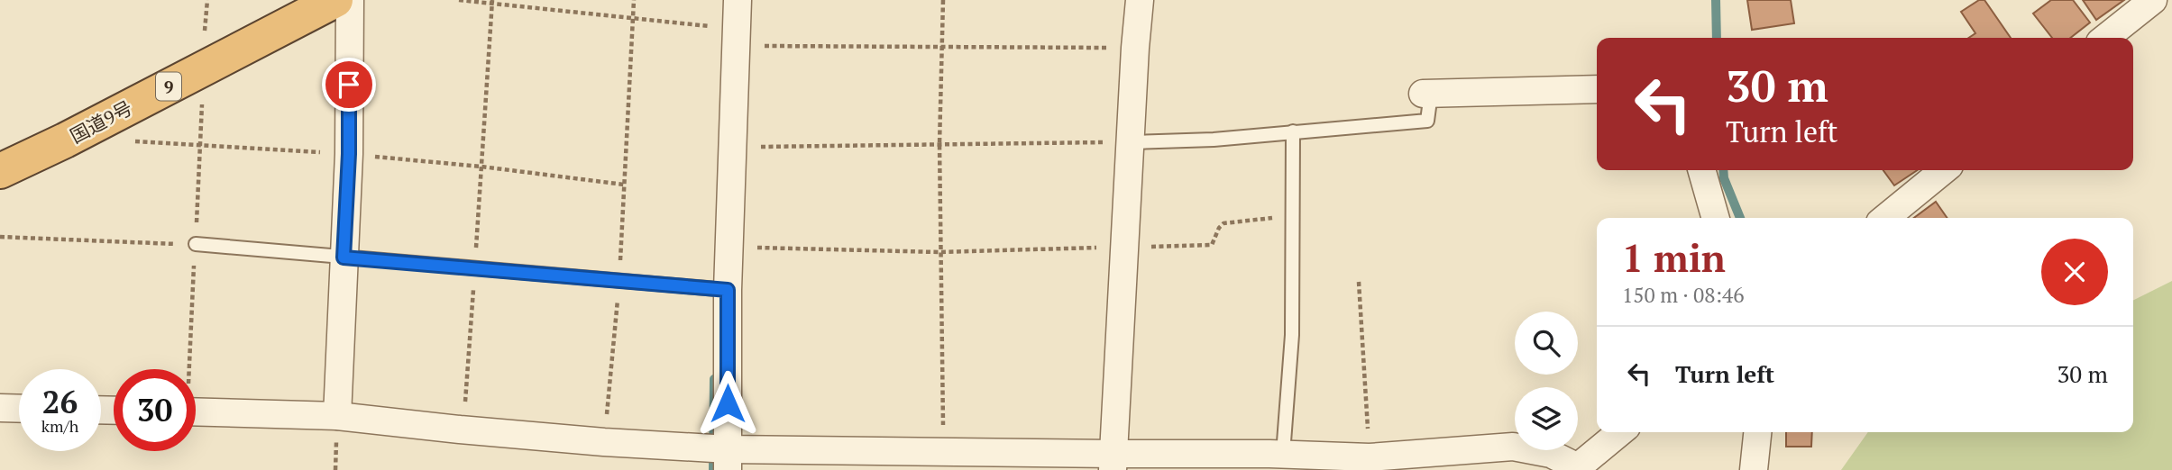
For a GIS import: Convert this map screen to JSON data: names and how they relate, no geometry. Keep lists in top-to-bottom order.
{
  "streets": {
    "highway": ["9", "国道9号"]
  },
  "page": {
    "turn": ["30 m", "Turn left"],
    "heading": ["1 min", "150 m · 08:46"],
    "list": [
      {
        "name": "Turn left",
        "value": "30 m"
      }
    ],
    "speed": "26 km/h",
    "limit": "30"
  }
}
